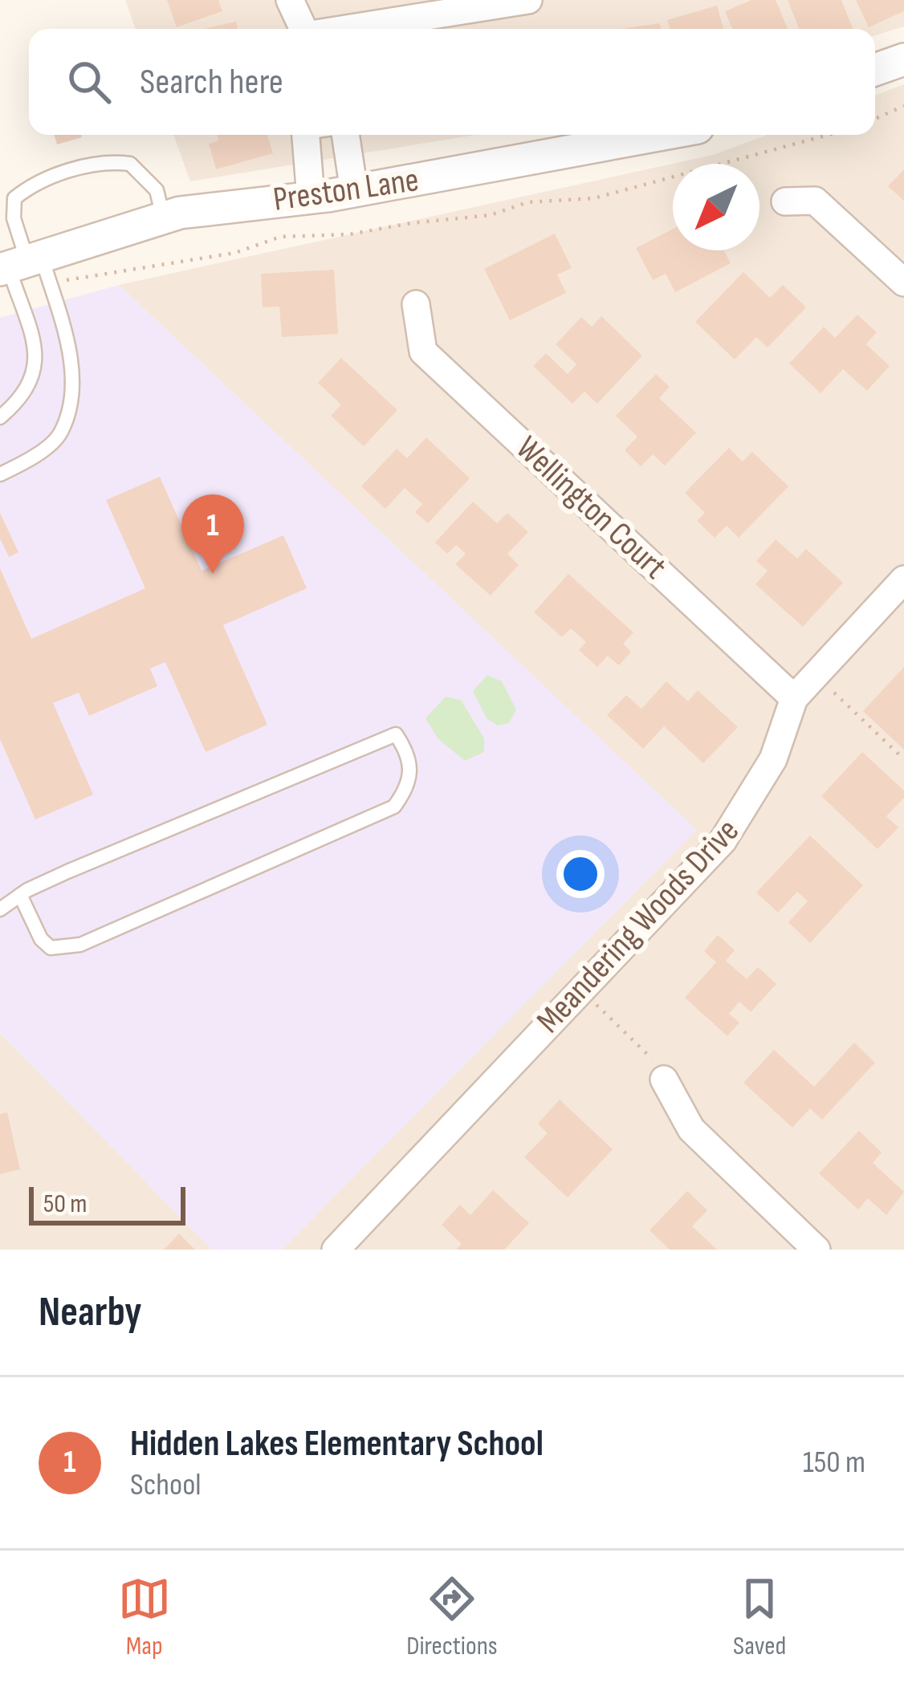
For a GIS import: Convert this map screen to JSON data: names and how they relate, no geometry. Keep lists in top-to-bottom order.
{
  "streets": {
    "street": ["Preston Lane", "Wellington Court", "Meandering Woods Drive"]
  },
  "crossings": [
    ["Wellington Court", "Meandering Woods Drive"]
  ],
  "scale_bar": "50 m",
  "north": "bottom left",
  "page": {
    "search": "Search here",
    "pins": "1",
    "scale": "50 m",
    "heading": "Nearby",
    "list": [
      {
        "mark": "1",
        "name": "Hidden Lakes Elementary School",
        "note": "School",
        "value": "150 m"
      }
    ],
    "nav": ["Map", "Directions", "Saved"]
  }
}
